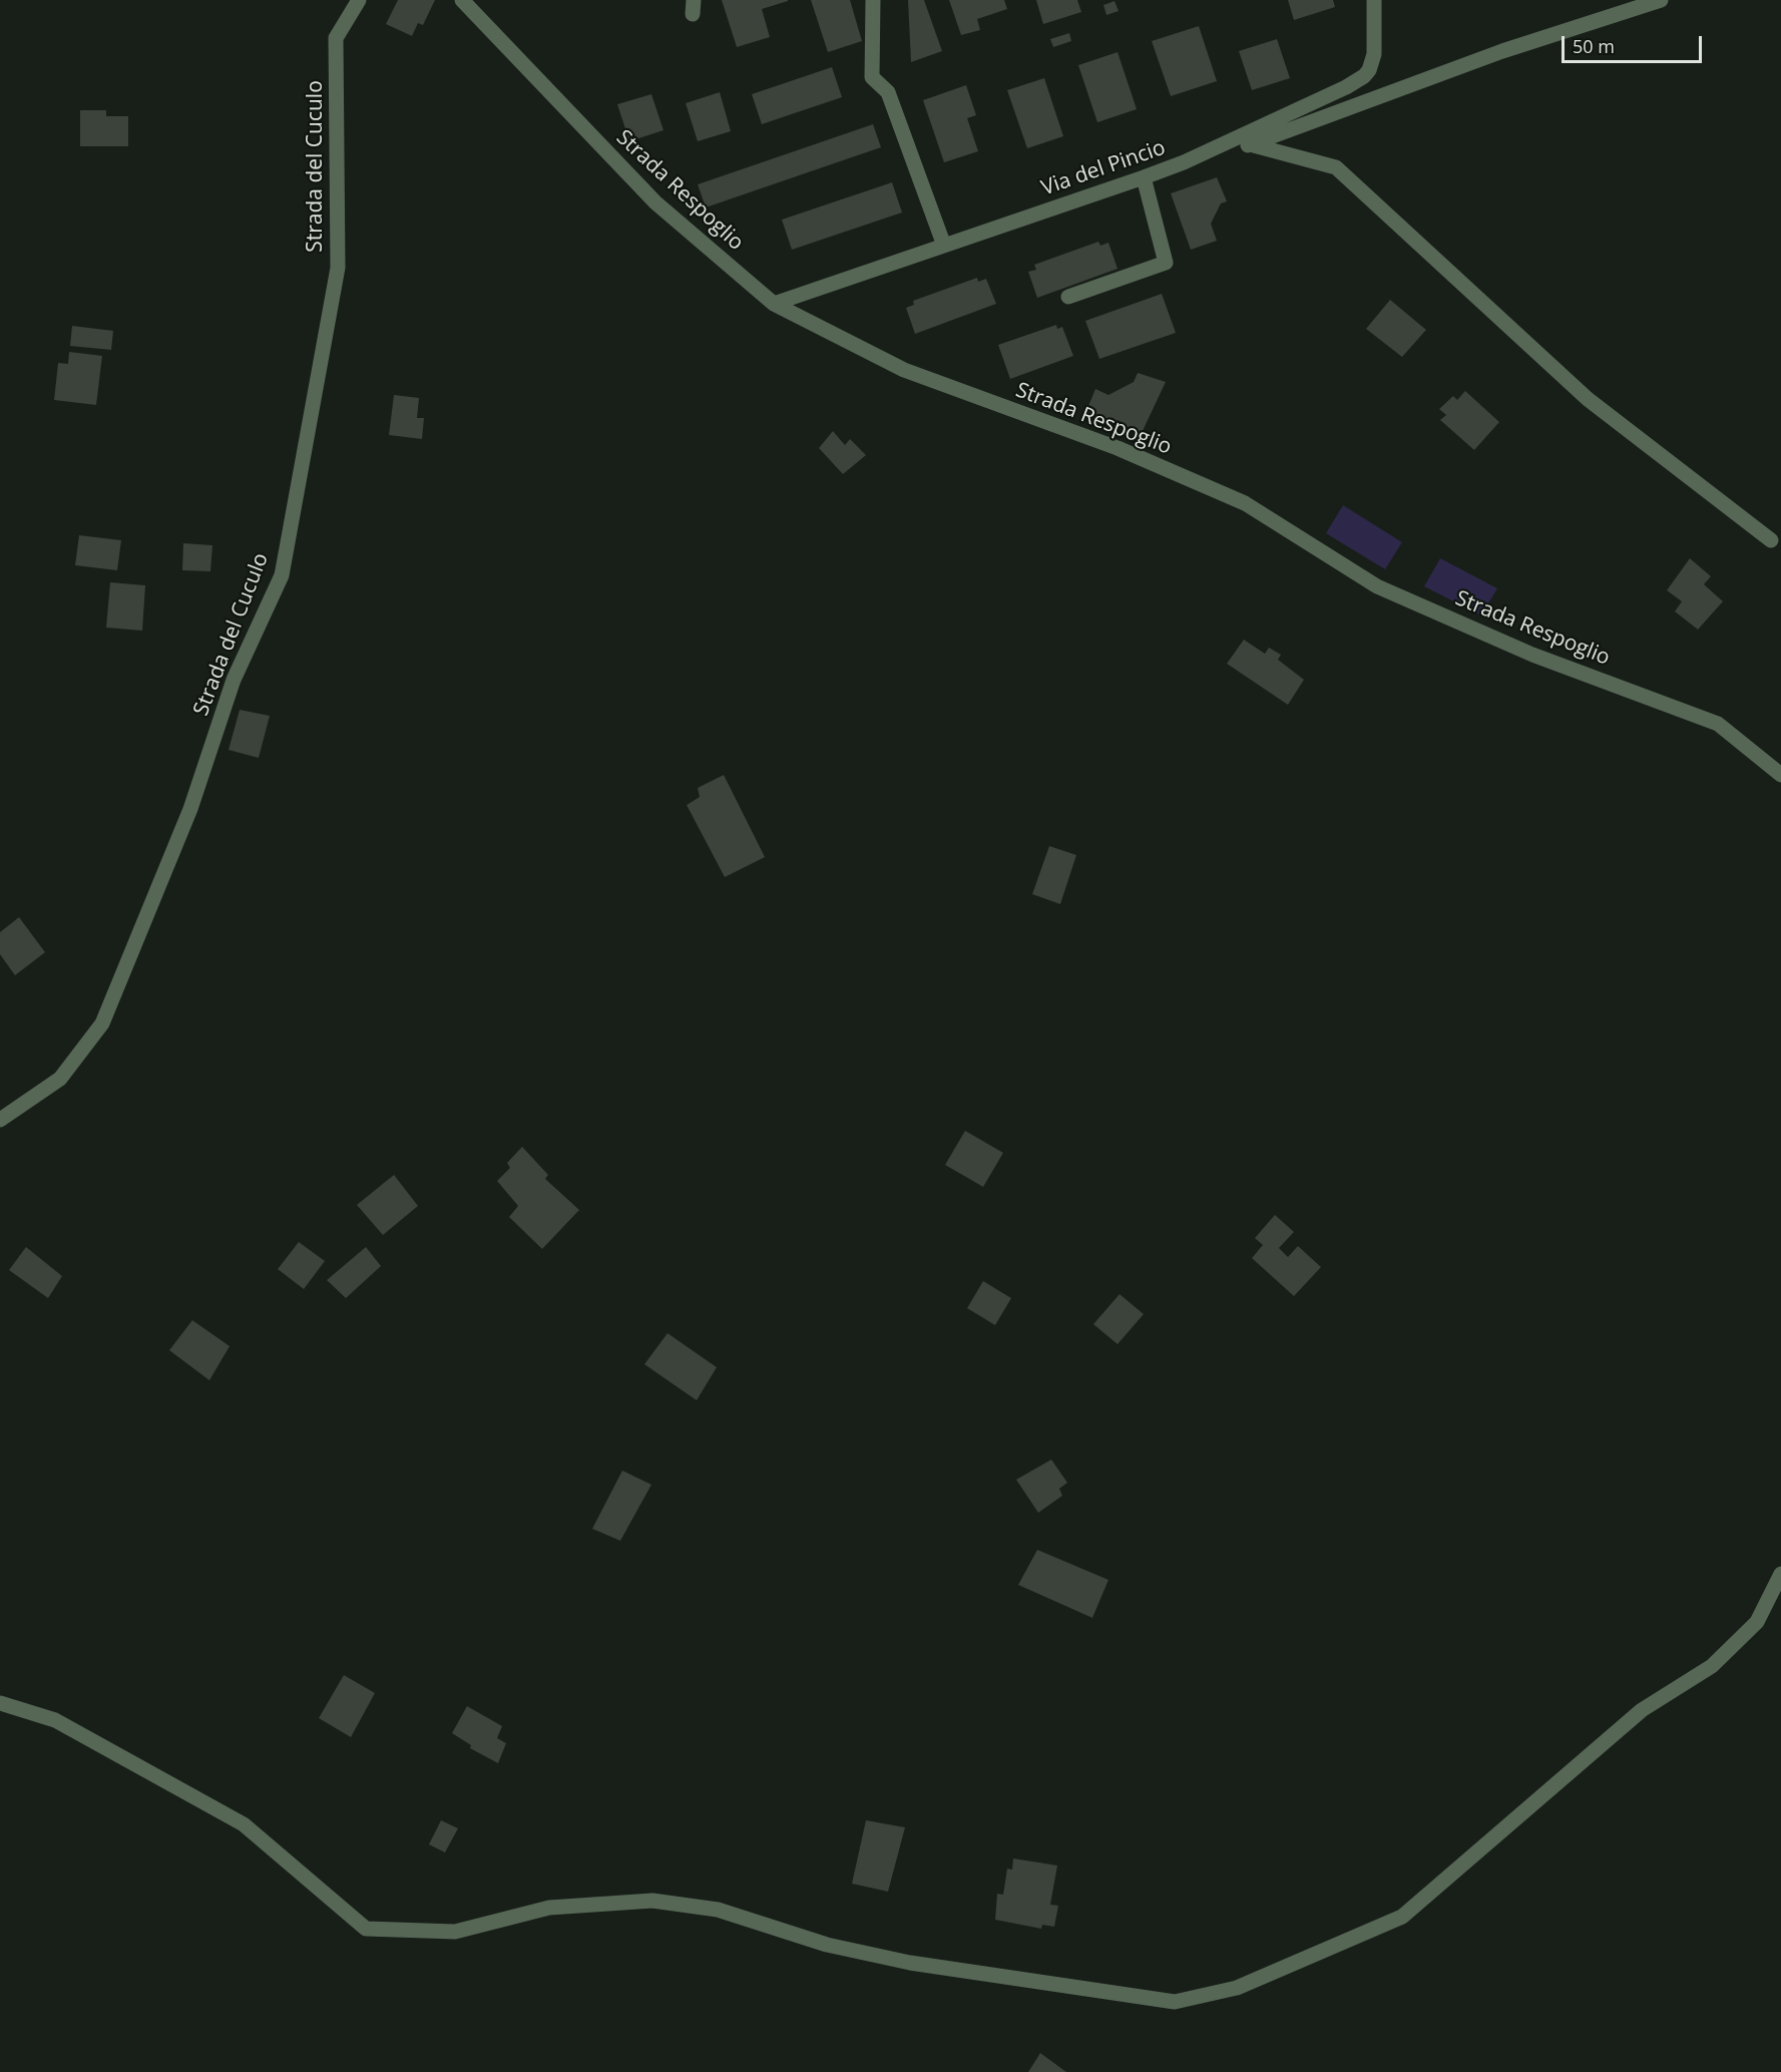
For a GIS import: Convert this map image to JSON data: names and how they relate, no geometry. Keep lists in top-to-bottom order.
{
  "streets": {
    "street": ["Strada del Cuculo", "Via del Pincio", "Strada Respoglio"]
  },
  "crossings": [
    ["Via del Pincio", "Strada Respoglio"]
  ],
  "scale_bar": "50 m"
}
